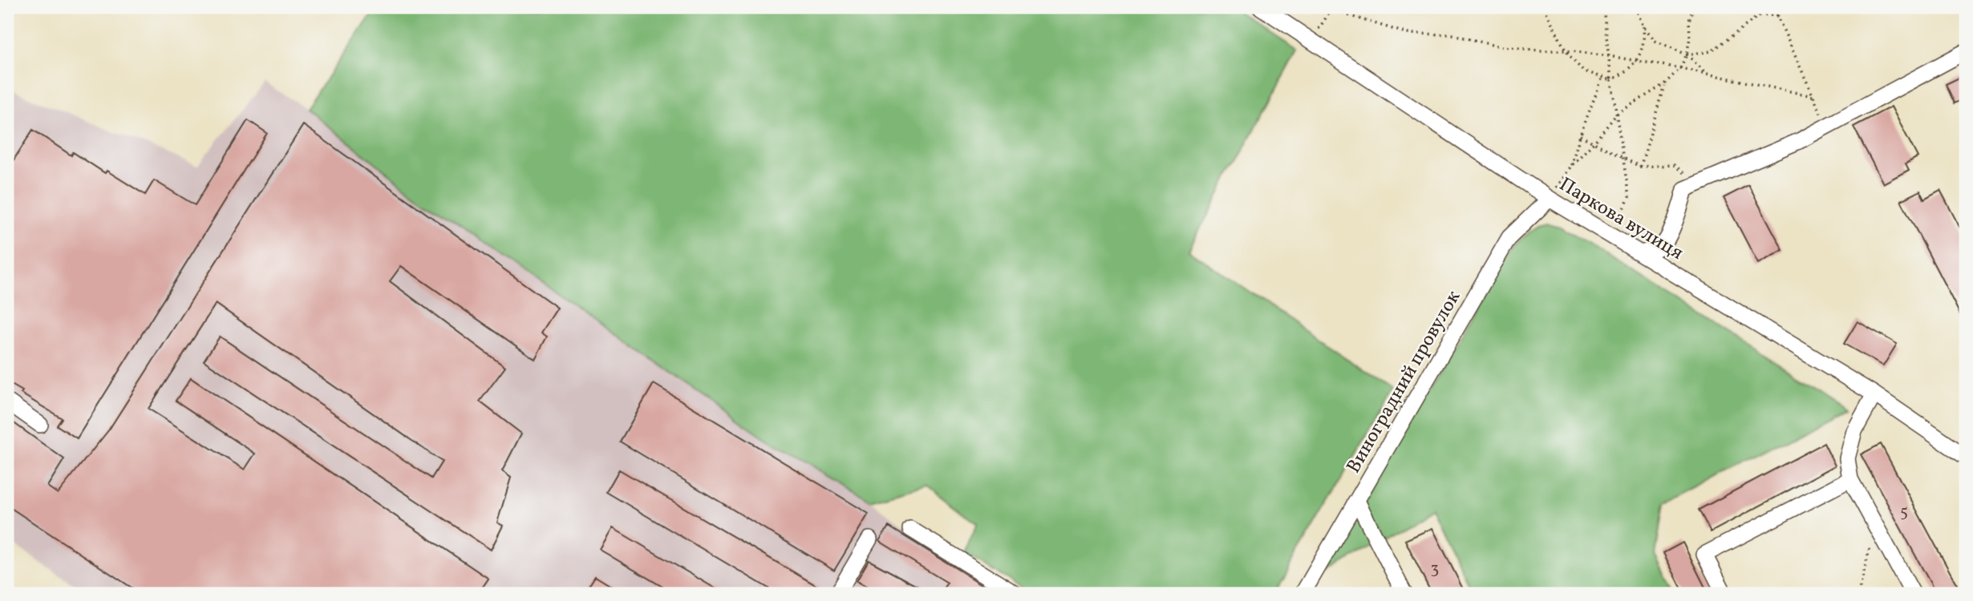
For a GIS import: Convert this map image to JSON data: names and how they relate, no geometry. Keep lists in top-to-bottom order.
{
  "streets": {
    "street": ["Паркова вулиця", "Виноградний провулок"]
  },
  "crossings": [
    ["Паркова вулиця", "Виноградний провулок"]
  ],
  "house_numbers": ["5", "3"]
}
